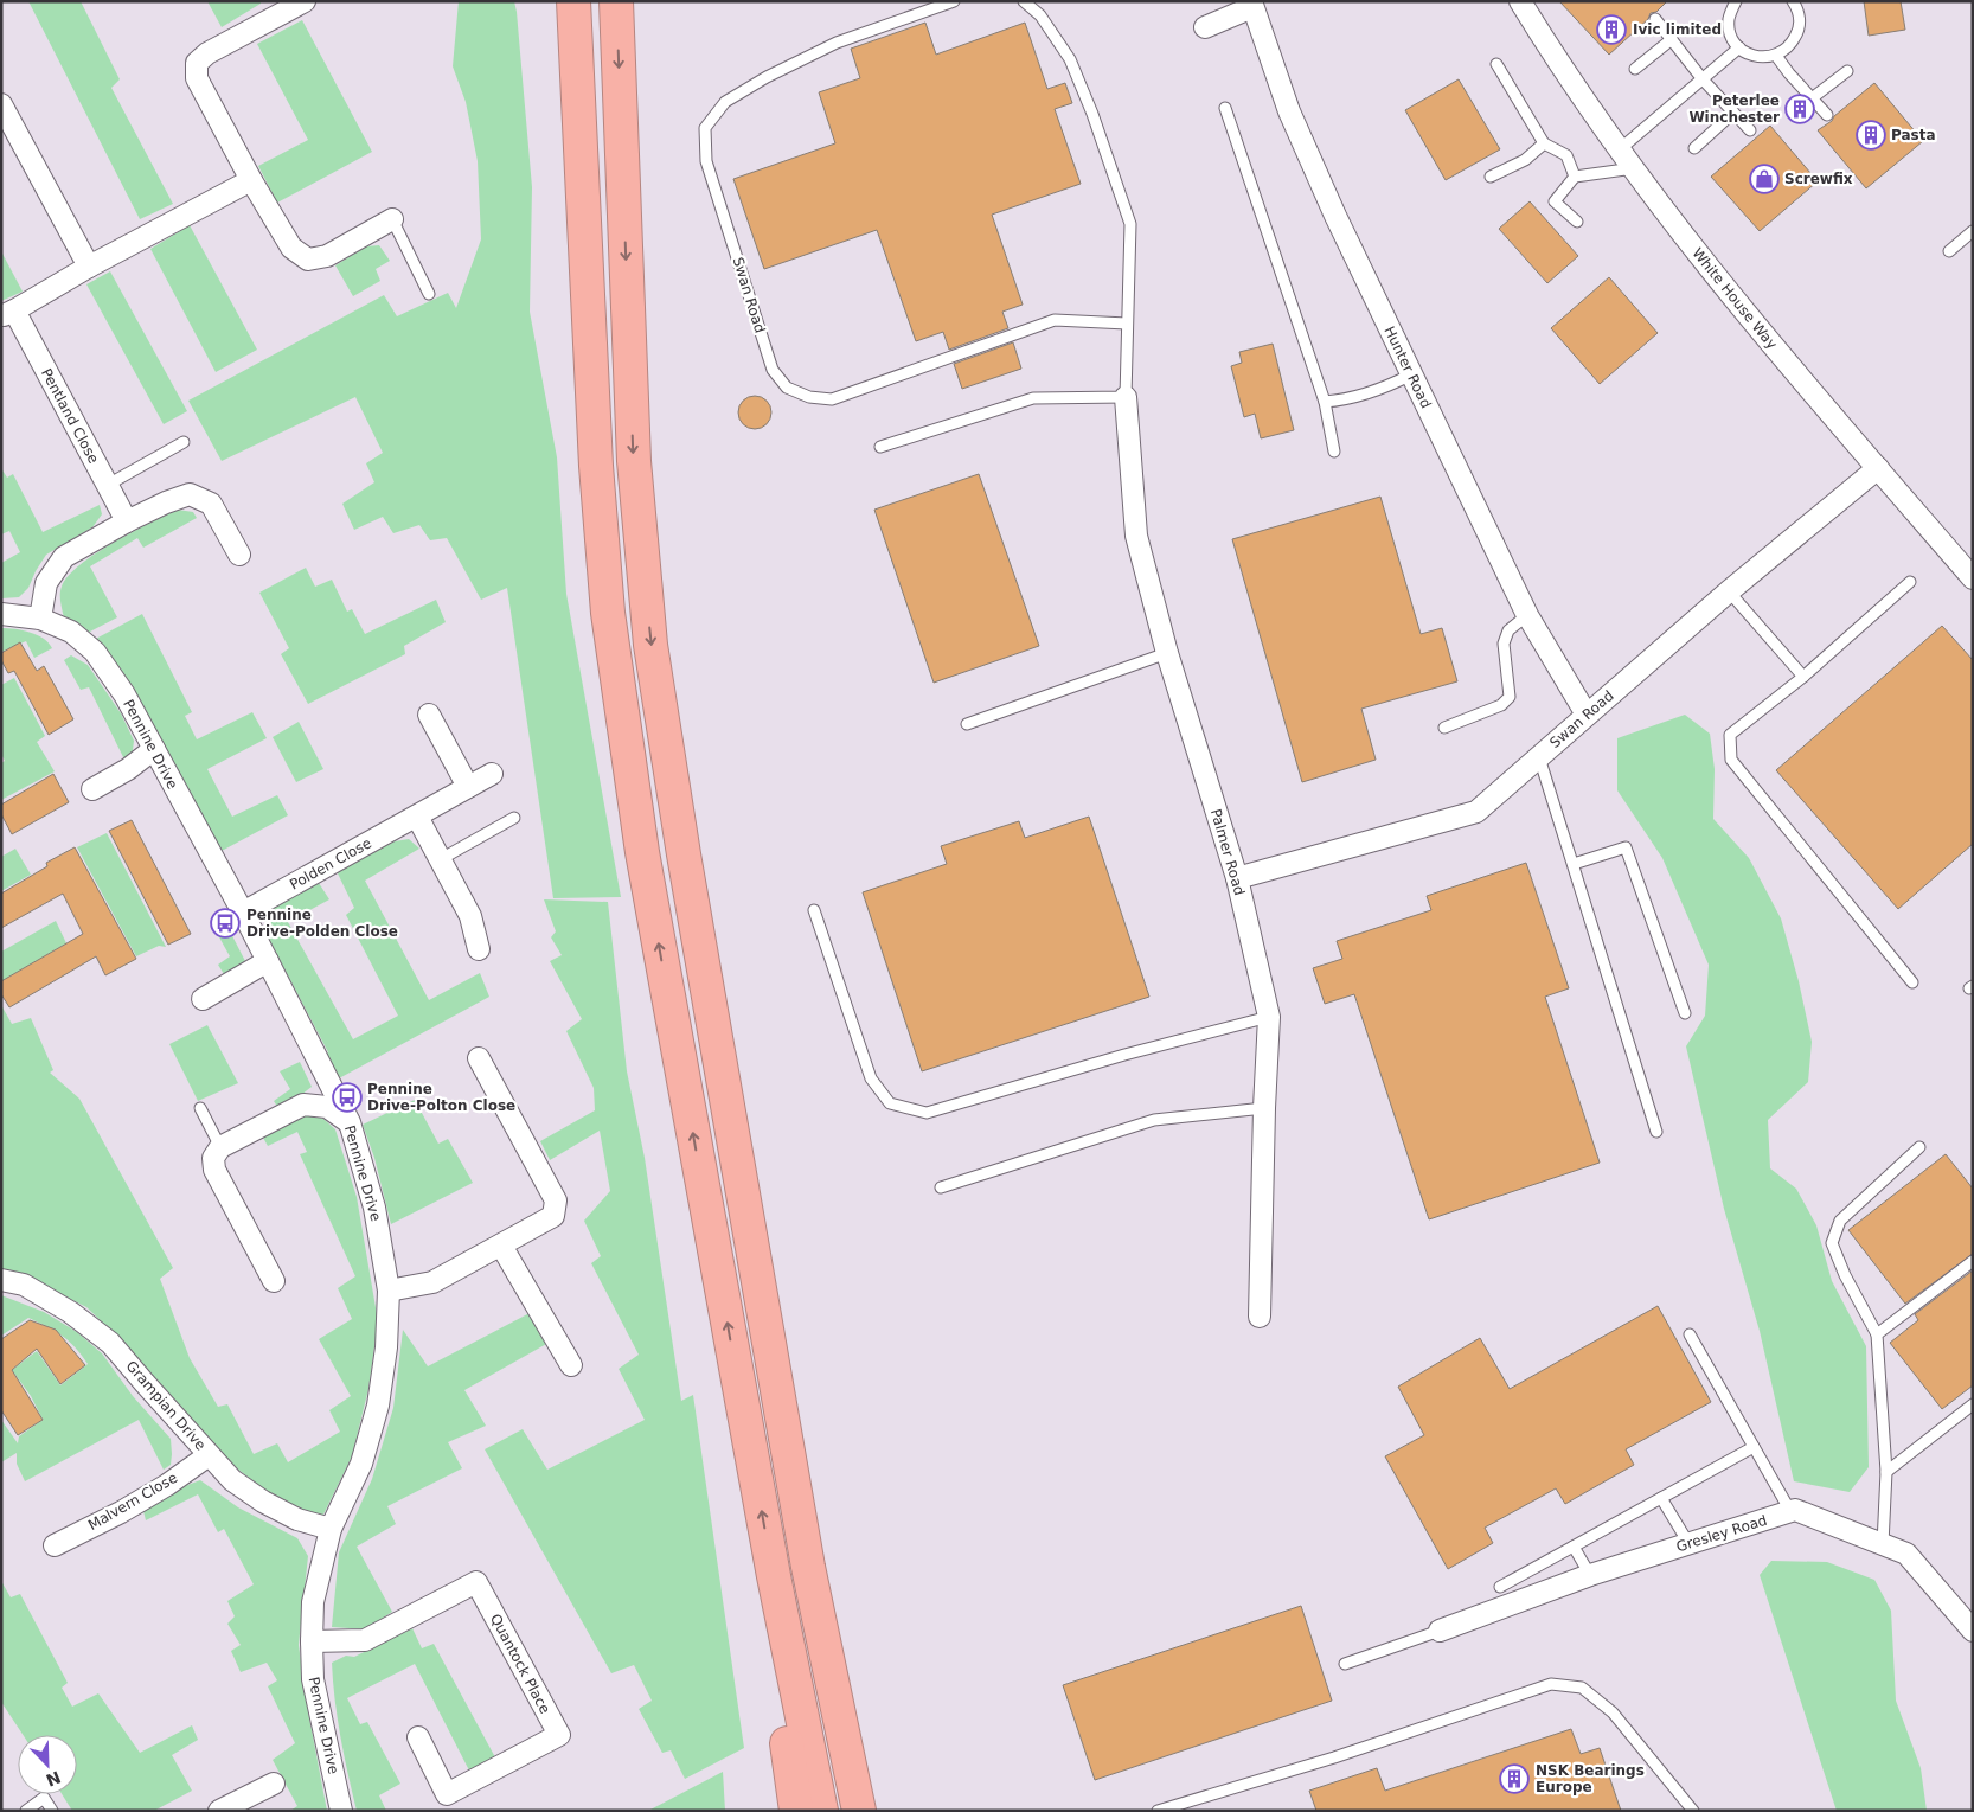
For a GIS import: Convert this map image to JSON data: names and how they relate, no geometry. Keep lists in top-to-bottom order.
{
  "streets": {
    "street": [
      "Swan Road",
      "White House Way",
      "Hunter Road",
      "Pentland Close",
      "Pennine Drive",
      "Palmer Road",
      "Polden Close",
      "Grampian Drive",
      "Malvern Close",
      "Gresley Road",
      "Quantock Place"
    ]
  },
  "crossings": [
    ["Swan Road", "White House Way"],
    ["Swan Road", "Hunter Road"],
    ["Swan Road", "Palmer Road"],
    ["Pennine Drive", "Polden Close"],
    ["Pennine Drive", "Grampian Drive"],
    ["Pennine Drive", "Quantock Place"],
    ["Grampian Drive", "Malvern Close"]
  ],
  "places": {
    "building": [
      "Ivic limited",
      "Peterlee Winchester",
      "Pasta",
      "NSK Bearings Europe"
    ],
    "shop": ["Screwfix"],
    "bus stop": ["Pennine Drive-Polden Close", "Pennine Drive-Polton Close"]
  },
  "north": "bottom right"
}
